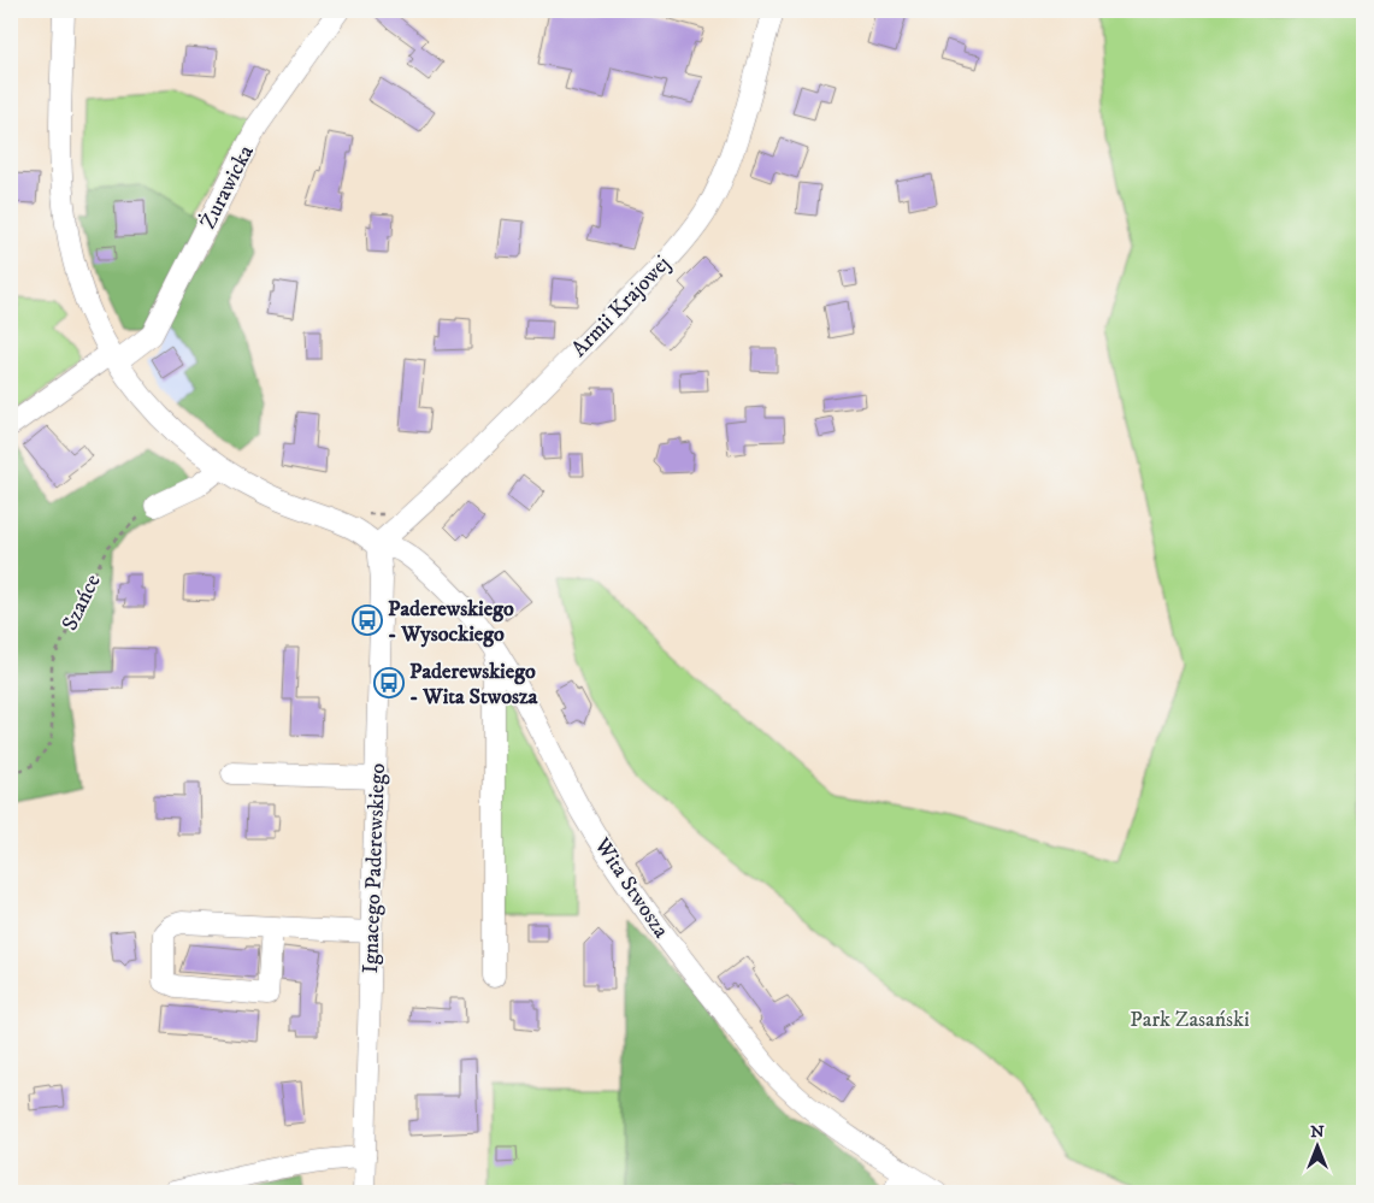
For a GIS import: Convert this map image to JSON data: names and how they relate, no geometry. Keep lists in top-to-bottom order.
{
  "streets": {
    "street": [
      "Żurawicka",
      "Armii Krajowej",
      "Ignacego Paderewskiego",
      "Wita Stwosza"
    ],
    "path": ["Szańce"]
  },
  "crossings": [
    ["Żurawicka", "Wita Stwosza"],
    ["Armii Krajowej", "Ignacego Paderewskiego"],
    ["Armii Krajowej", "Wita Stwosza"],
    ["Ignacego Paderewskiego", "Wita Stwosza"]
  ],
  "parks": ["Park Zasański"],
  "places": {
    "bus stop": ["Paderewskiego - Wysockiego", "Paderewskiego - Wita Stwosza"]
  },
  "north": "top"
}
